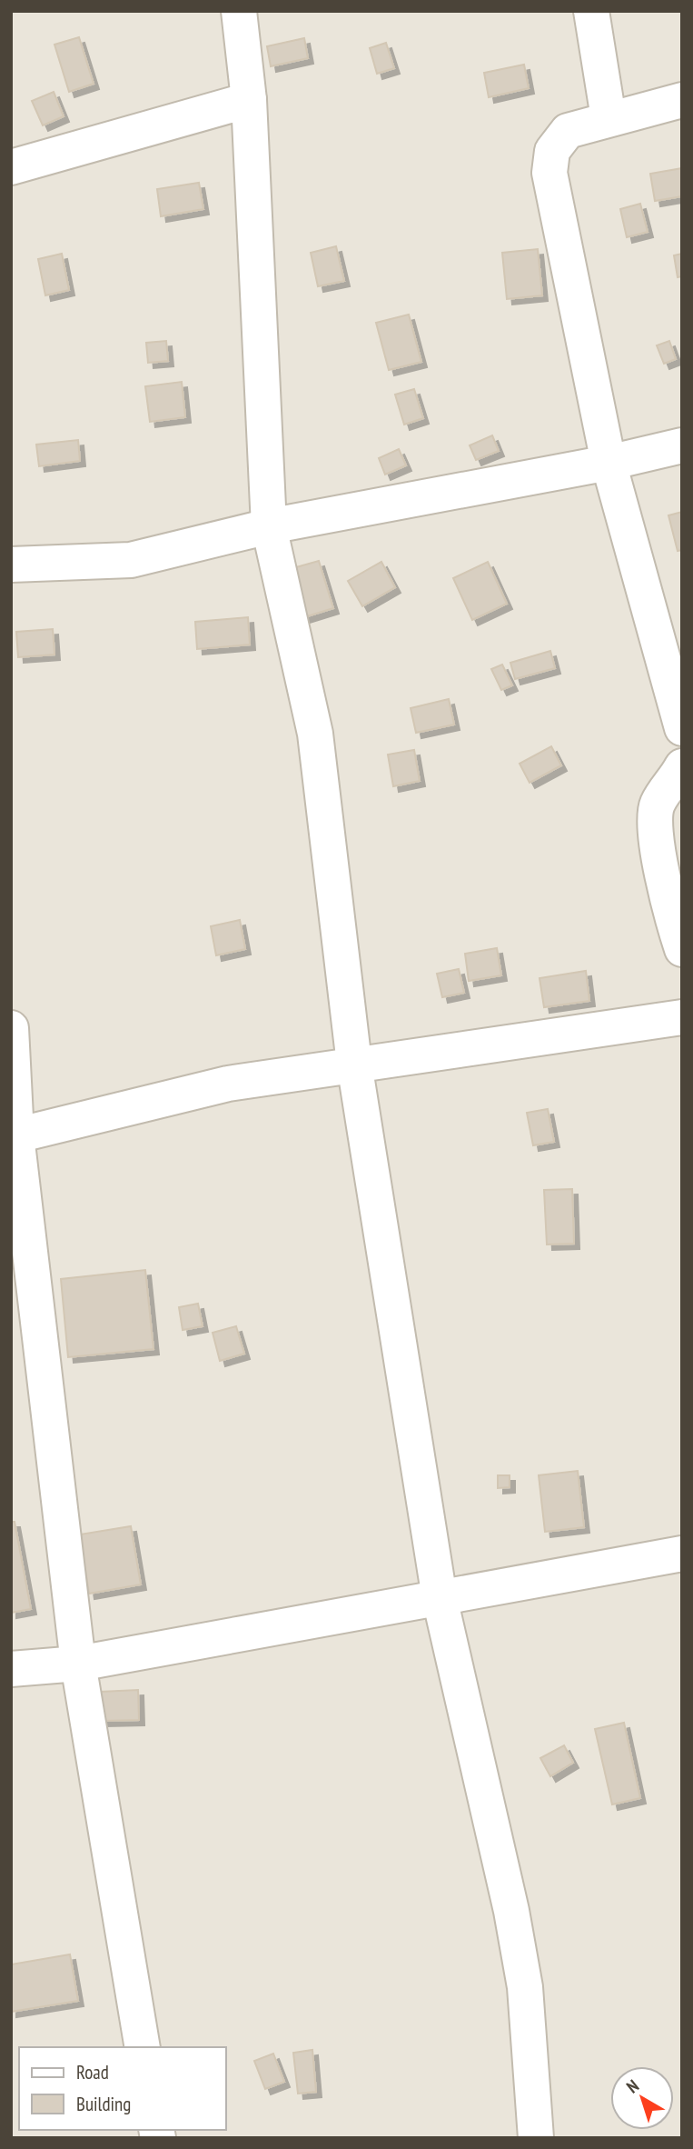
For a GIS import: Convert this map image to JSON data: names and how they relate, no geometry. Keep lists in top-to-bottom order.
{
  "legend": ["Road", "Building"],
  "north": "top left"
}
